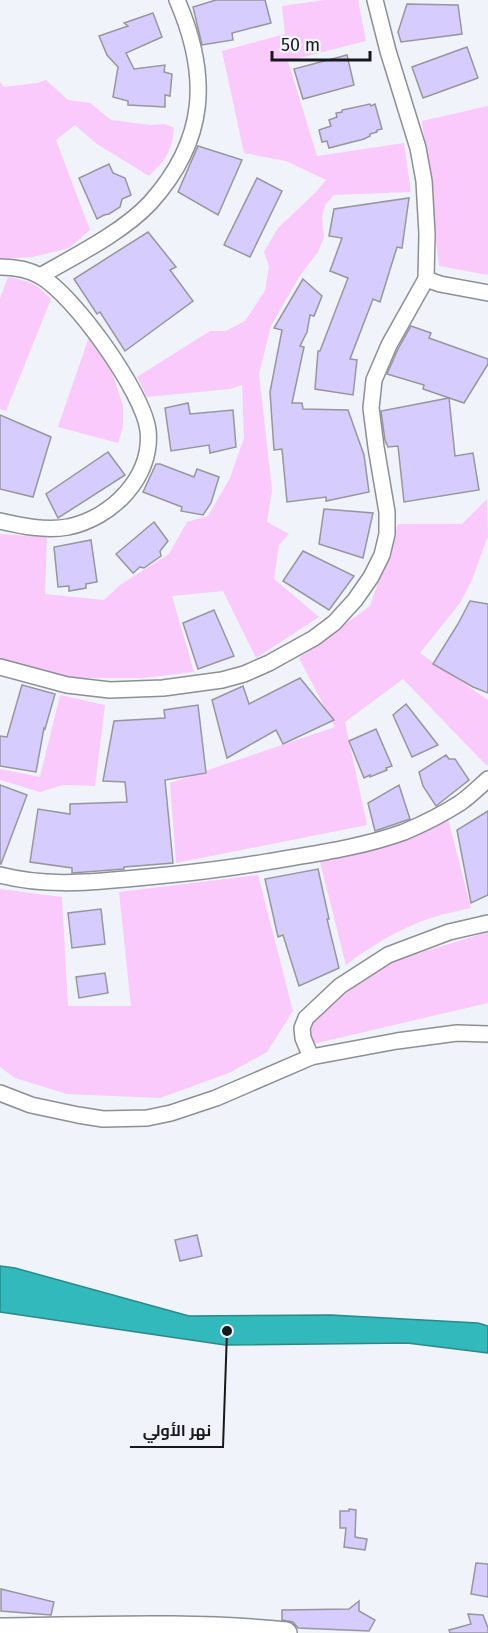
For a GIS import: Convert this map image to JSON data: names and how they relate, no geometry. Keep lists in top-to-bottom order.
{
  "places": ["نهر الأولي"],
  "scale_bar": "50 m"
}
